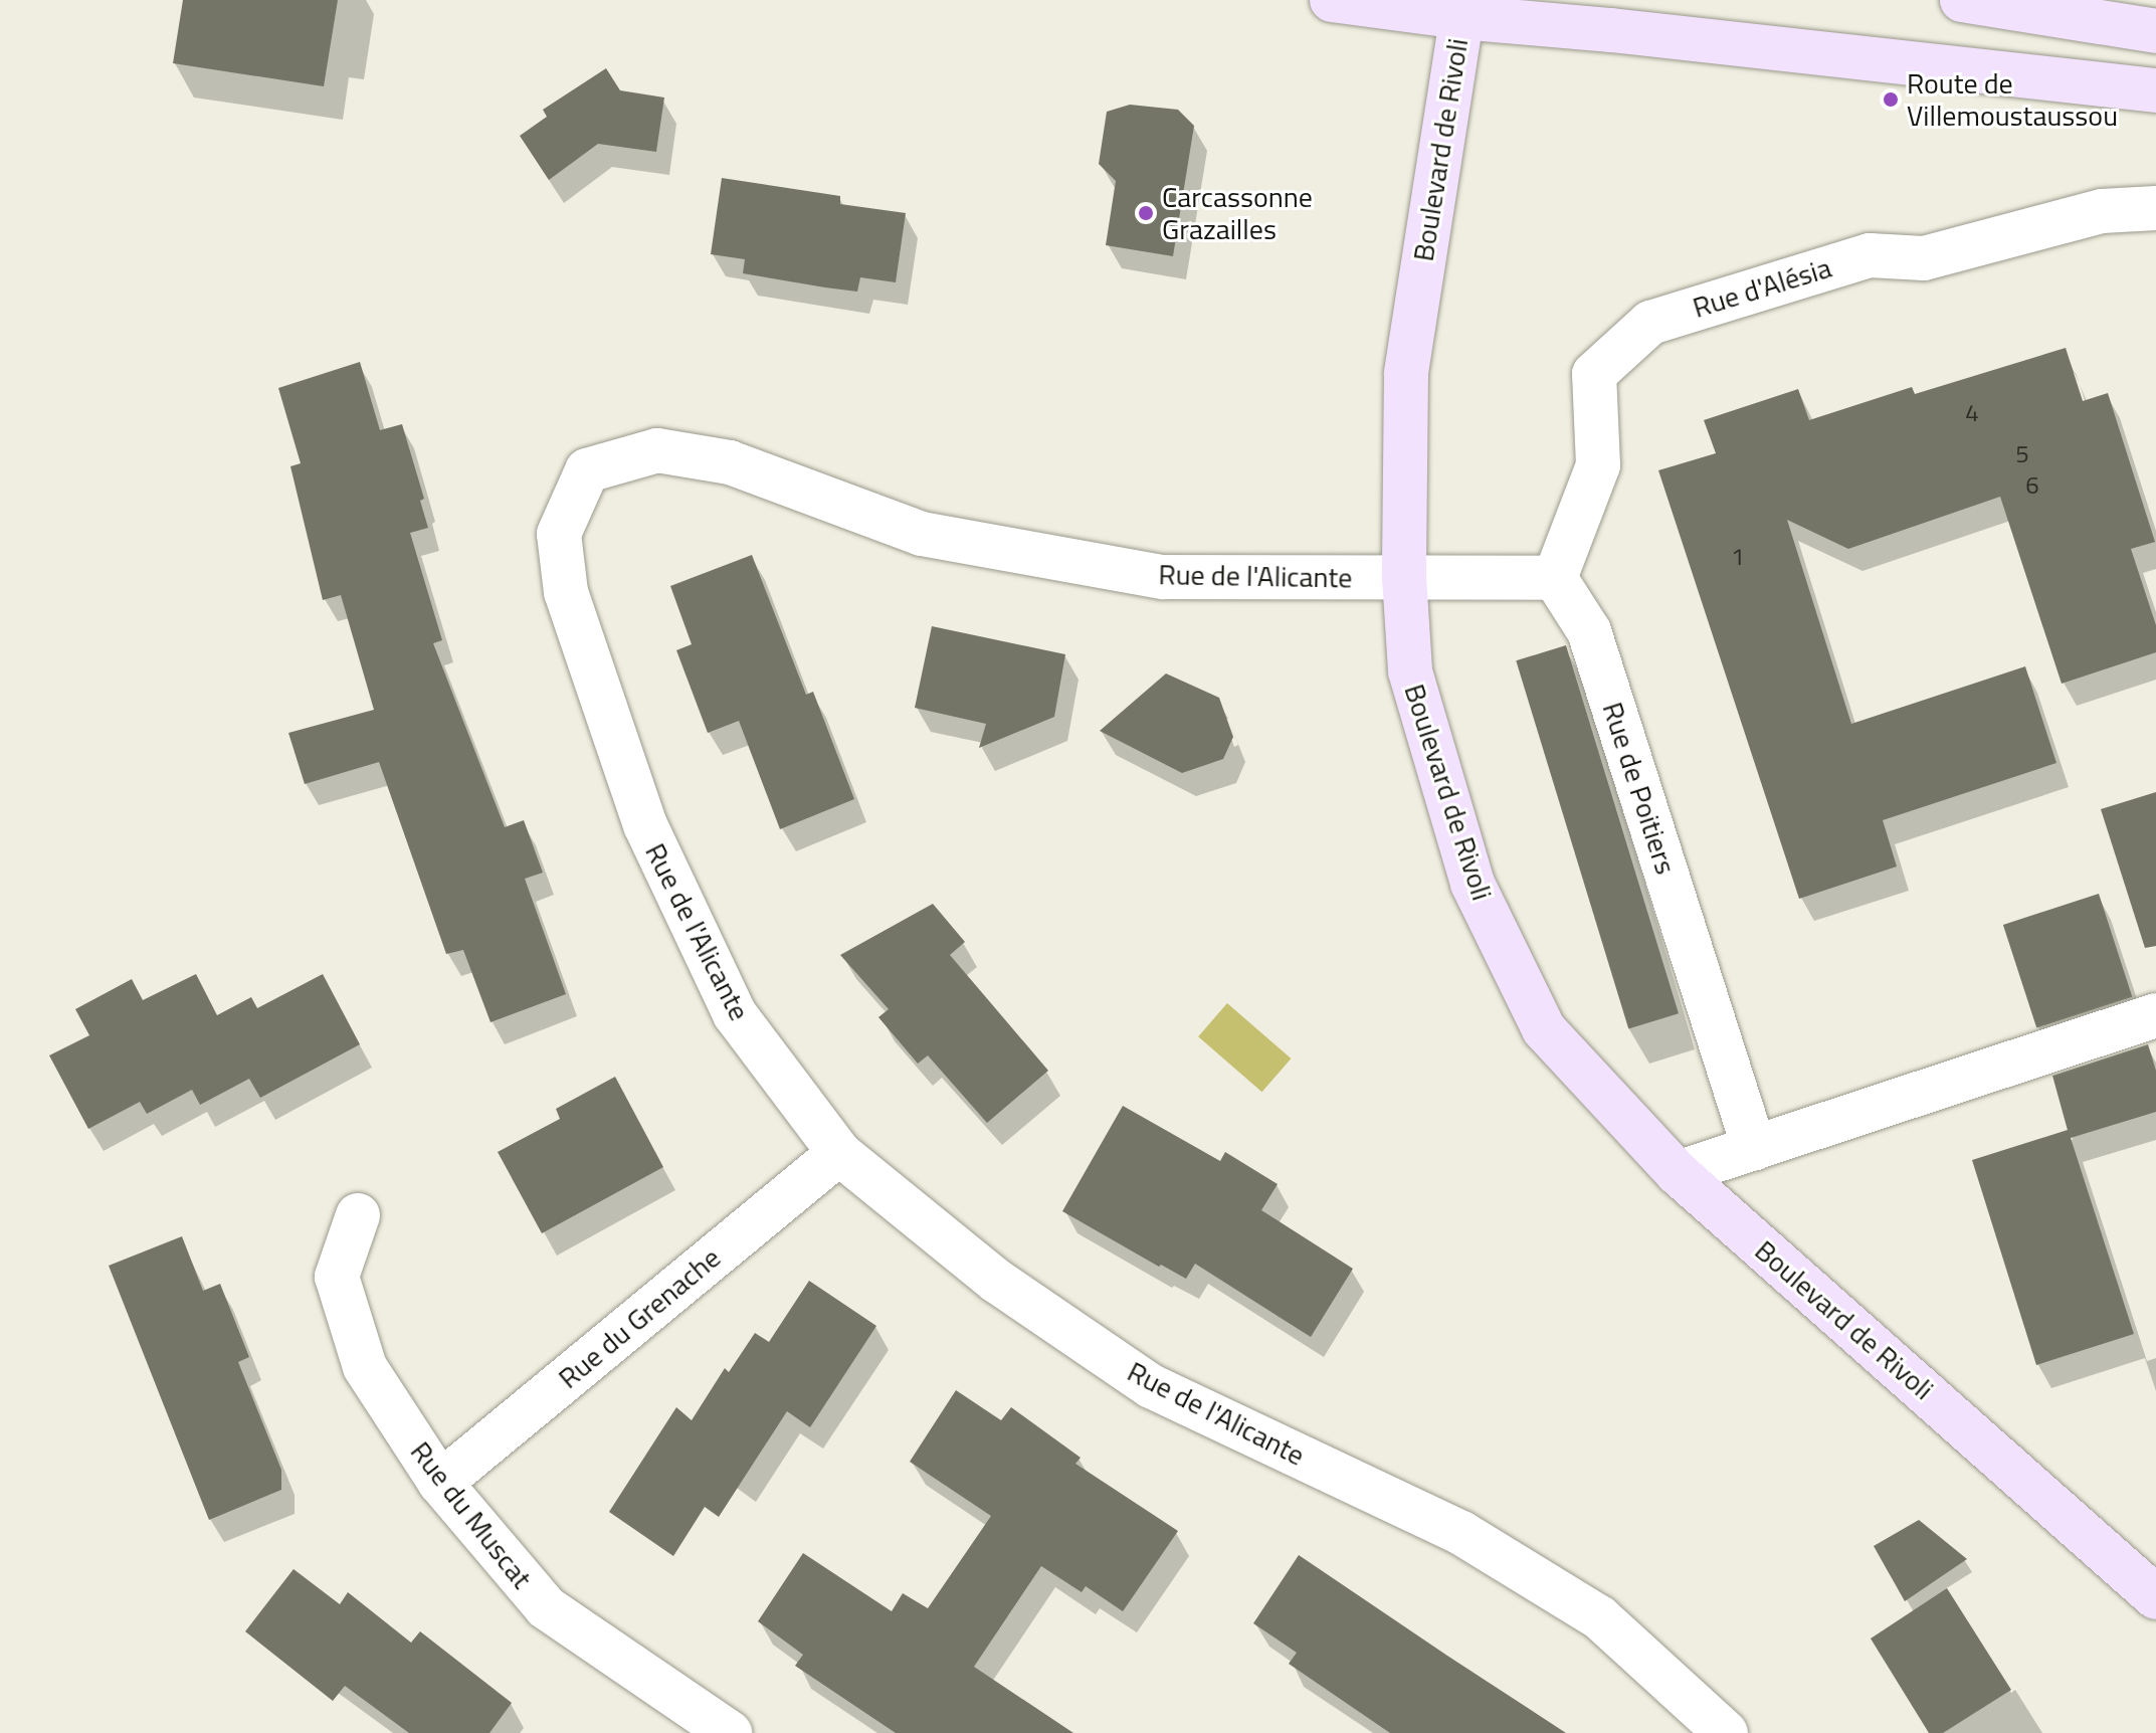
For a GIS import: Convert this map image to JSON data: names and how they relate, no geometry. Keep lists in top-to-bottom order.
{
  "streets": {
    "street": [
      "Boulevard de Rivoli",
      "Rue d'Alésia",
      "Rue de l'Alicante",
      "Rue de Poitiers",
      "Rue du Grenache",
      "Rue du Muscat"
    ]
  },
  "crossings": [
    ["Boulevard de Rivoli", "Rue de l'Alicante"],
    ["Rue d'Alésia", "Rue de Poitiers"],
    ["Rue de l'Alicante", "Rue du Grenache"],
    ["Rue du Grenache", "Rue du Muscat"]
  ],
  "places": ["Route de Villemoustaussou", "Carcassonne Grazailles"],
  "house_numbers": [
    "4",
    "5",
    "6",
    "1"
  ]
}
